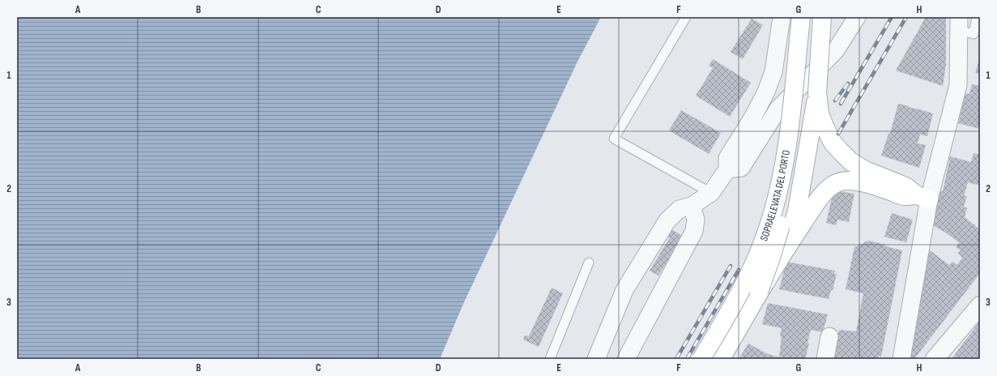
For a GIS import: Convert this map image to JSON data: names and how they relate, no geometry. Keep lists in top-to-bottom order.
{
  "streets": {
    "main road": ["SOPRAELEVATA DEL PORTO"]
  },
  "grid": {
    "columns": [
      "A",
      "B",
      "C",
      "D",
      "E",
      "F",
      "G",
      "H"
    ],
    "rows": ["1", "2", "3"]
  }
}
